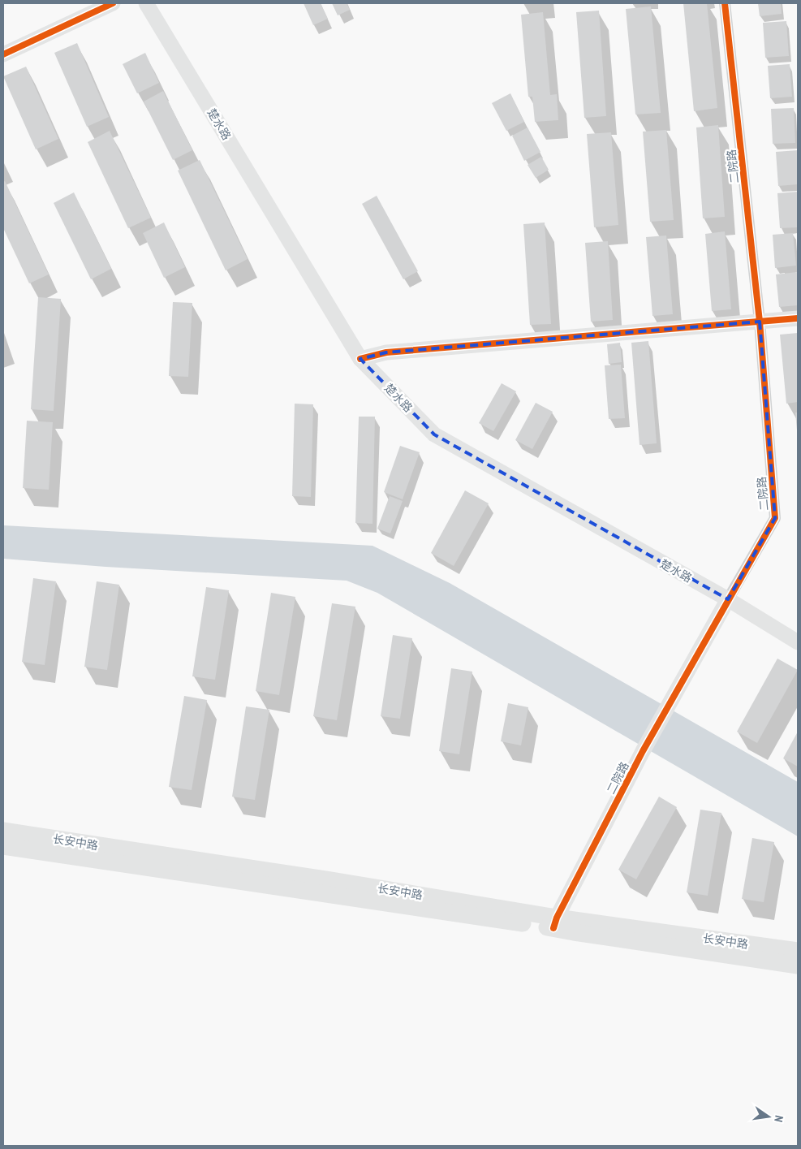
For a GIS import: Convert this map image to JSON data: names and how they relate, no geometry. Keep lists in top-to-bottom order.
{
  "streets": {
    "main road": ["楚水路", "二院路", "长安中路"]
  },
  "crossings": [
    ["楚水路", "二院路"],
    ["二院路", "长安中路"]
  ],
  "north": "right"
}
